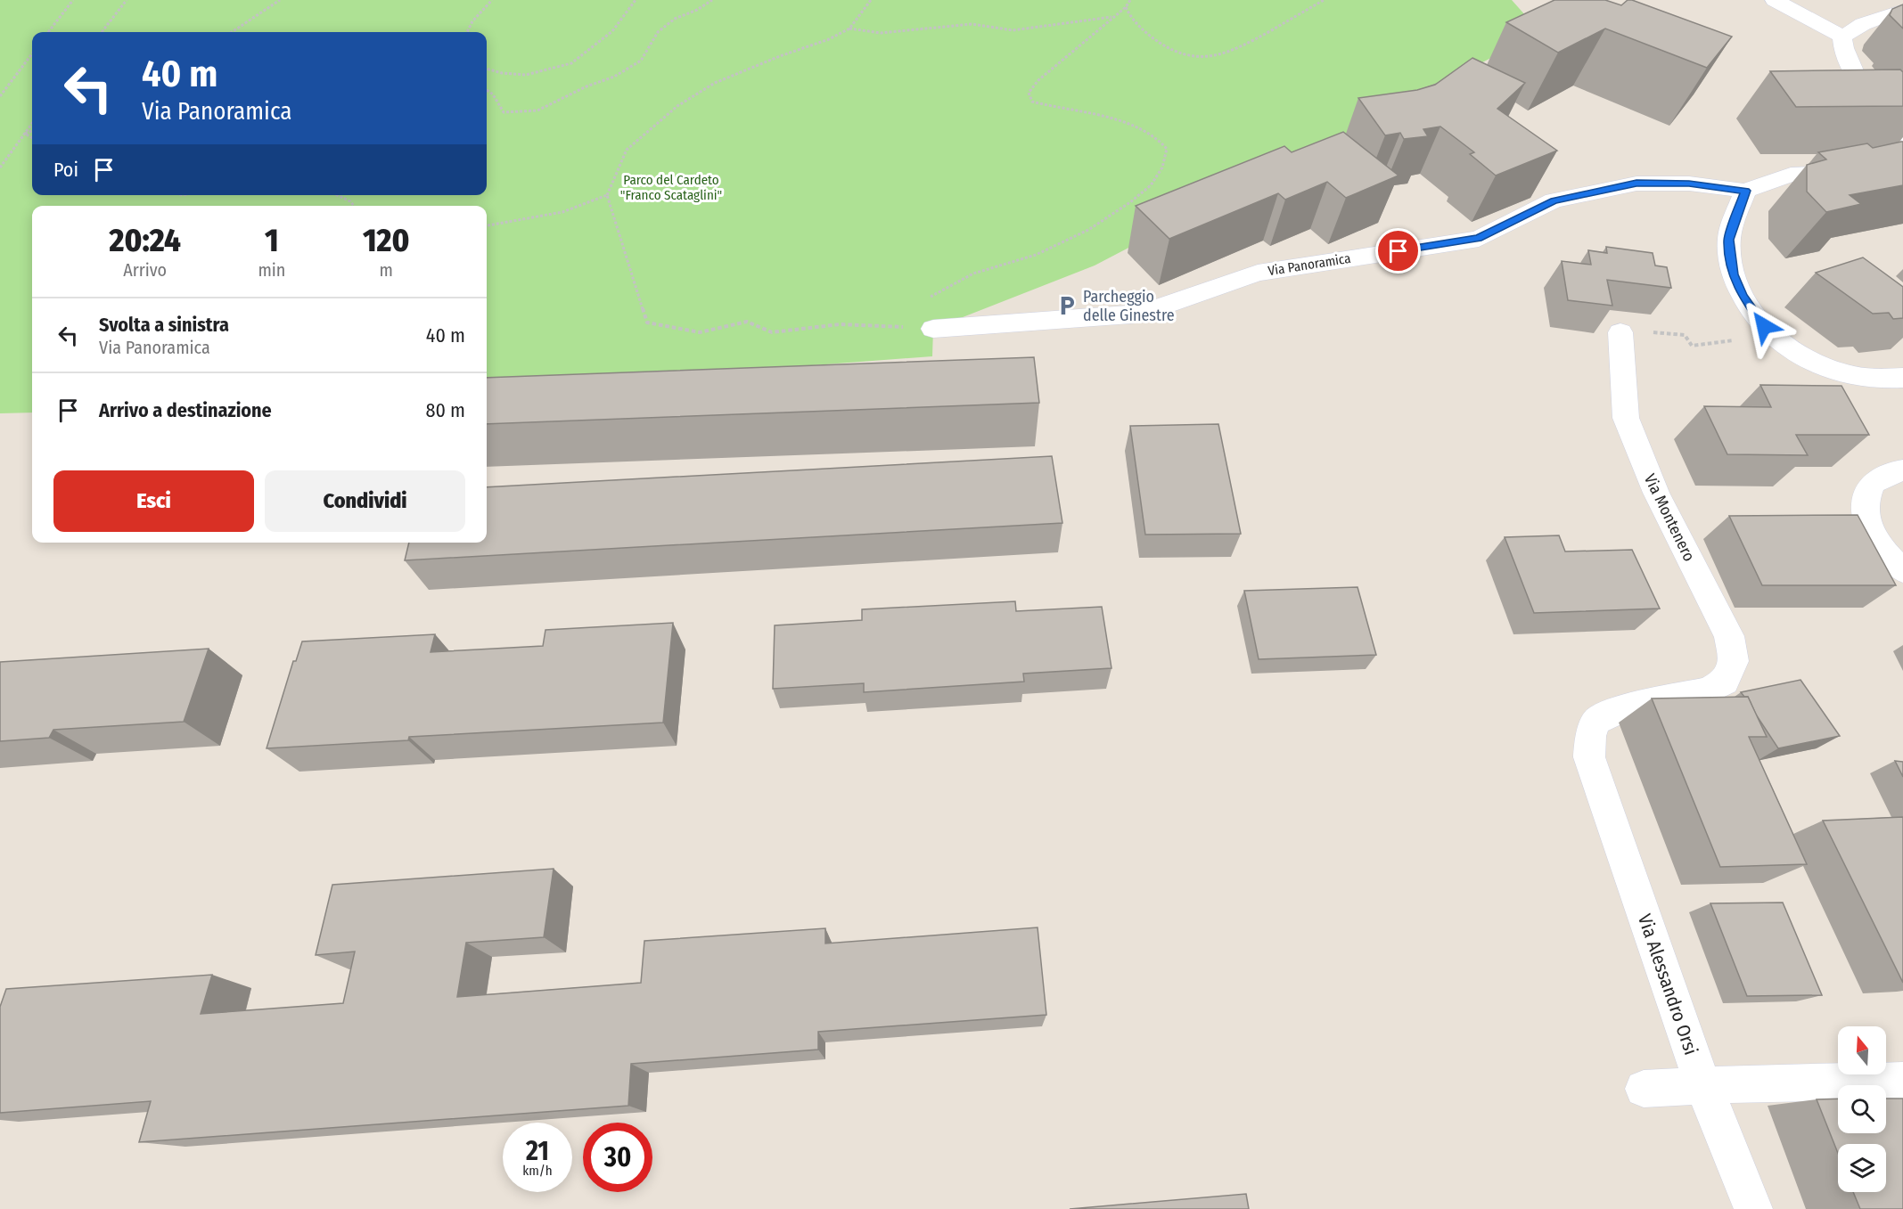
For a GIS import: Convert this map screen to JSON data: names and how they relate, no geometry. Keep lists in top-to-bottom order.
{
  "streets": {
    "street": ["Via Panoramica", "Via Montenero", "Via Alessandro Orsi"]
  },
  "crossings": [
    ["Via Montenero", "Via Alessandro Orsi"]
  ],
  "parks": ["Parco del Cardeto \"Franco Scataglini\""],
  "places": {
    "parking": ["Parcheggio delle Ginestre"]
  },
  "north": "top",
  "page": {
    "turn": ["40 m", "Via Panoramica"],
    "then": "Poi",
    "eta": [
      "20:24",
      "Arrivo",
      "1",
      "min",
      "120",
      "m"
    ],
    "list": [
      {
        "name": "Svolta a sinistra",
        "note": "Via Panoramica",
        "value": "40 m"
      },
      {
        "name": "Arrivo a destinazione",
        "value": "80 m"
      }
    ],
    "buttons": ["Esci", "Condividi"],
    "speed": "21 km/h",
    "limit": "30"
  }
}
